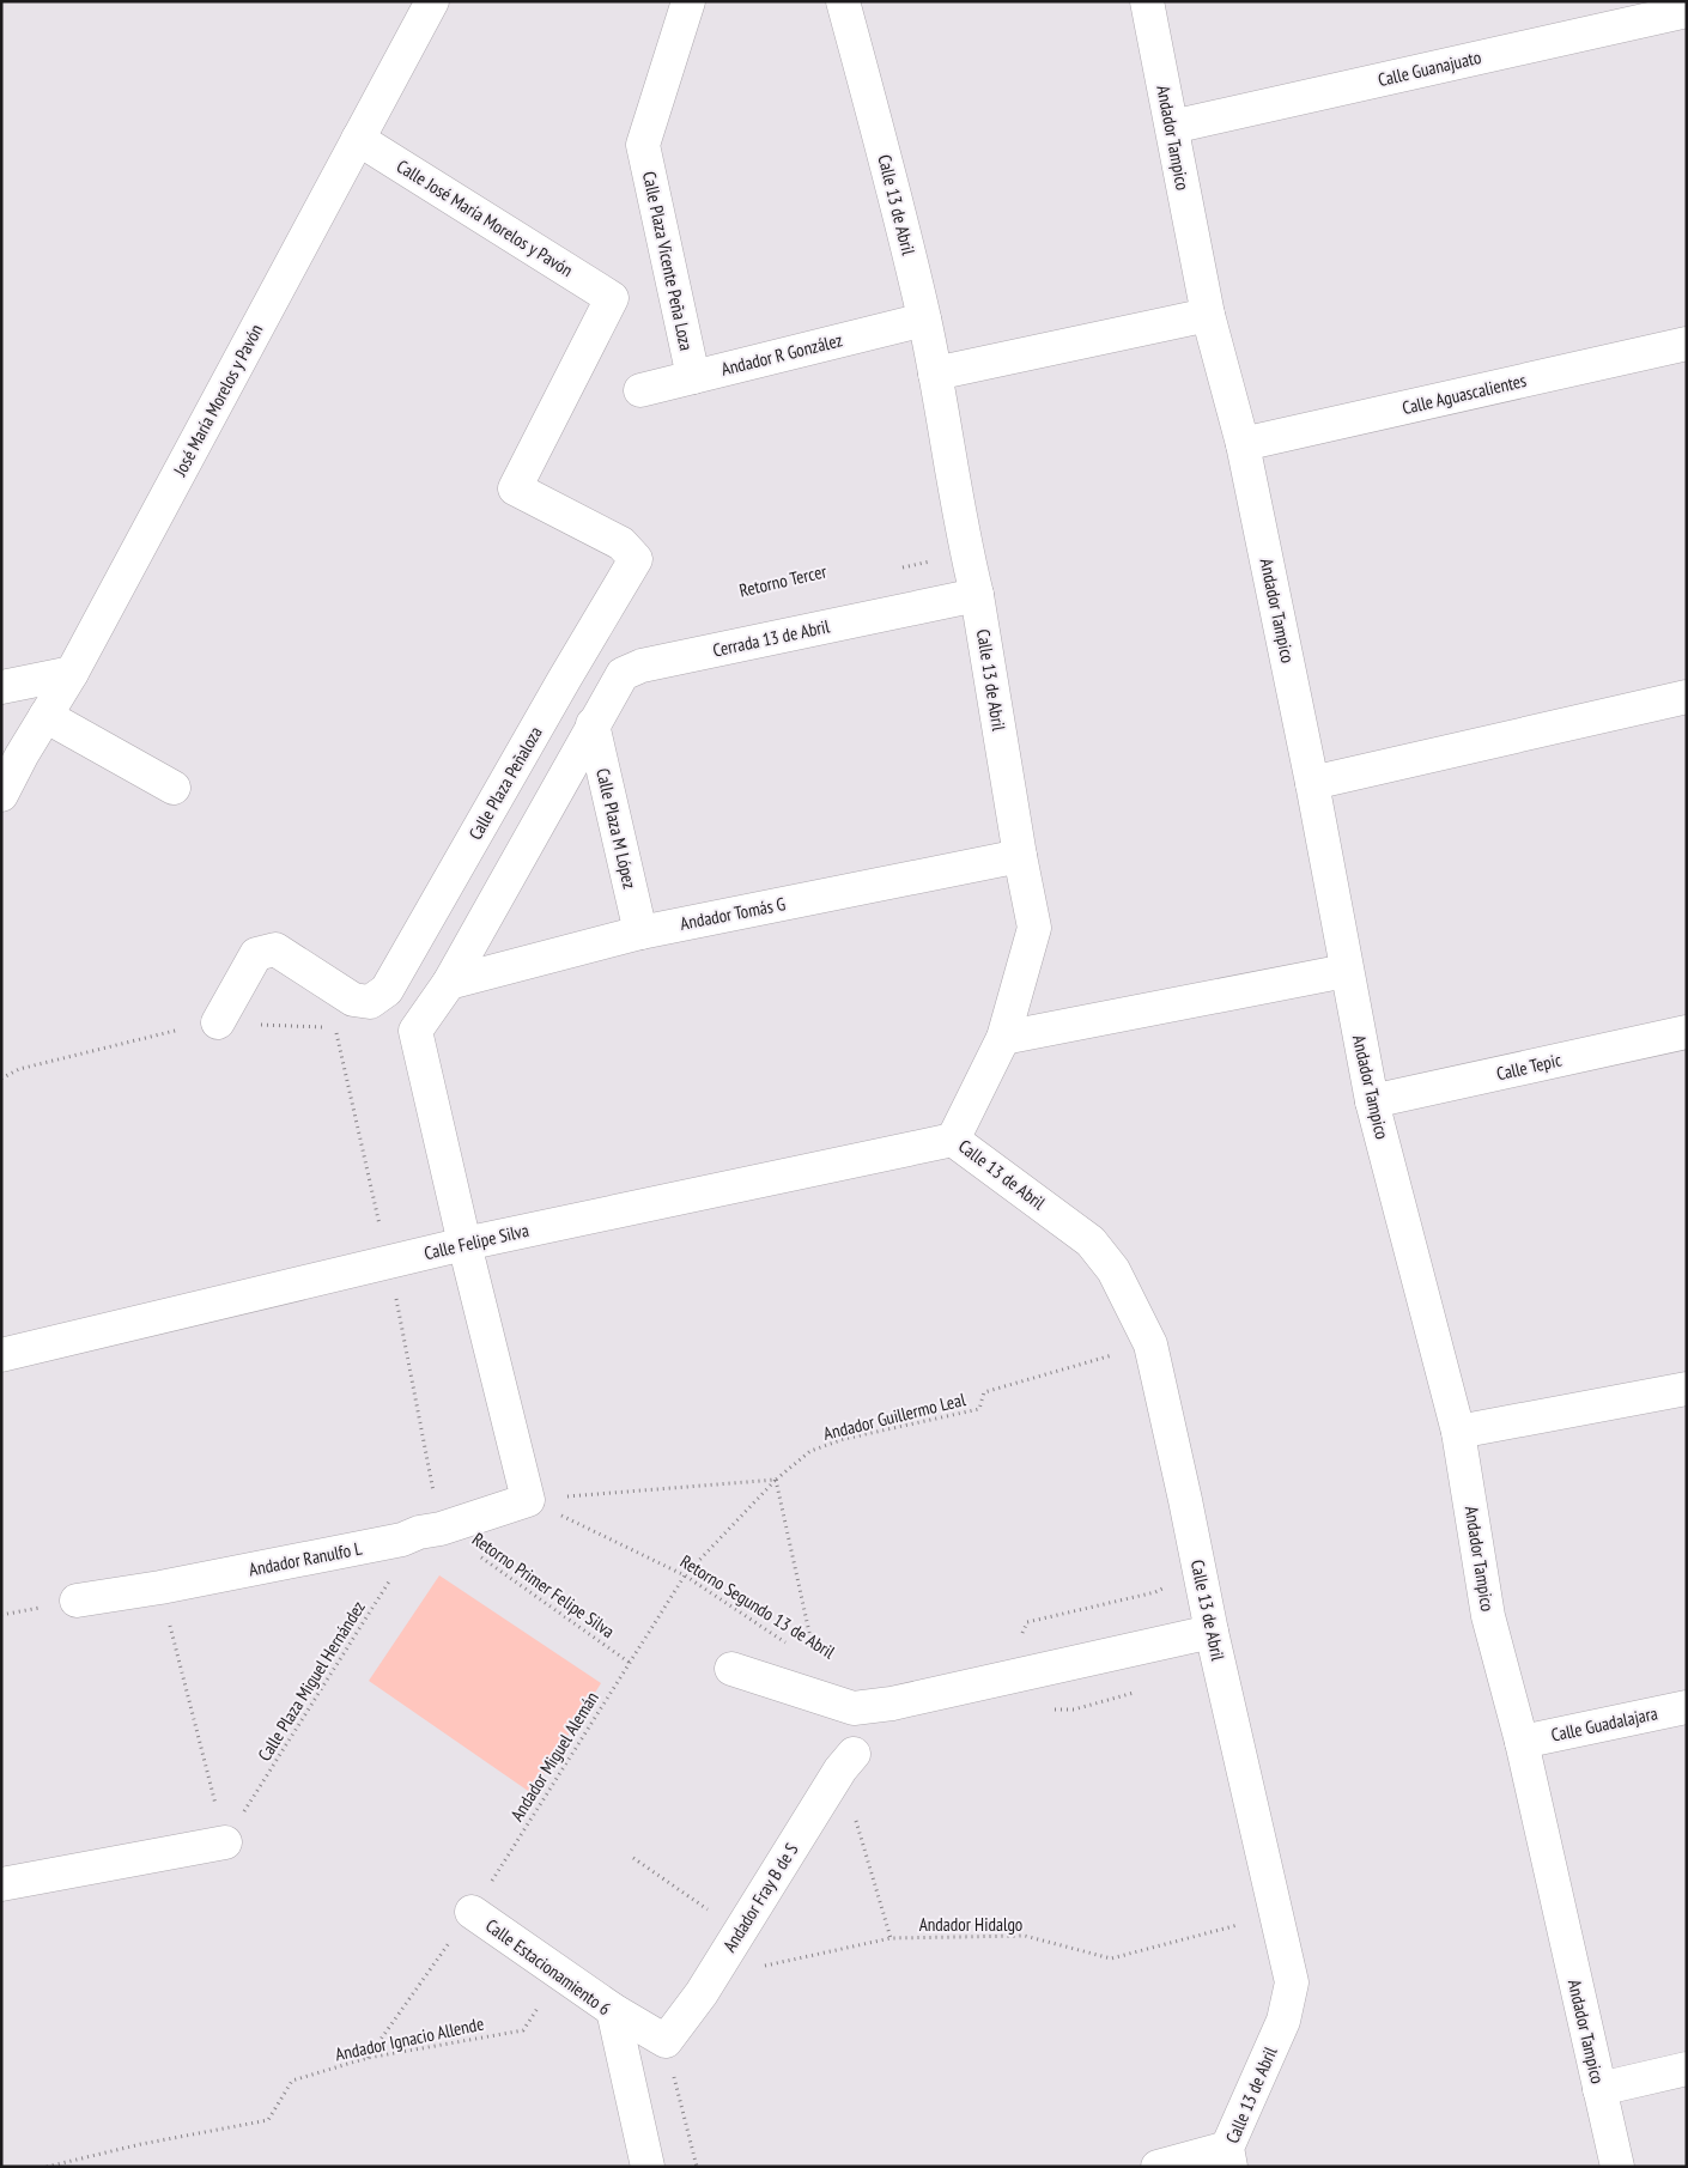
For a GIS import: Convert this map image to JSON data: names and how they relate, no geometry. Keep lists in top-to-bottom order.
{
  "streets": {
    "street": [
      "Calle Guanajuato",
      "Andador Tampico",
      "Calle 13 de Abril",
      "Calle José María Morelos y Pavón",
      "Calle Plaza Vicente Peña Loza",
      "Andador R González",
      "Calle Aguascalientes",
      "José María Morelos y Pavón",
      "Cerrada 13 de Abril",
      "Calle Plaza Peñaloza",
      "Calle Plaza M López",
      "Andador Tomás G",
      "Calle Tepic",
      "Calle Felipe Silva",
      "Andador Ranulfo L",
      "Calle Guadalajara",
      "Andador Fray B de S",
      "Calle Estacionamiento 6"
    ],
    "path": [
      "Andador Guillermo Leal",
      "Retorno Primer Felipe Silva",
      "Retorno Segundo 13 de Abril",
      "Calle Plaza Miguel Hernández",
      "Andador Miguel Alemán",
      "Andador Hidalgo",
      "Andador Ignacio Allende"
    ]
  },
  "crossings": [
    ["Calle Guanajuato", "Andador Tampico"],
    ["Andador Tampico", "Calle Aguascalientes"],
    ["Andador Tampico", "Calle Tepic"],
    ["Andador Tampico", "Calle Guadalajara"],
    ["Calle 13 de Abril", "Andador R González"],
    ["Calle 13 de Abril", "Cerrada 13 de Abril"],
    ["Calle 13 de Abril", "Andador Tomás G"],
    ["Calle 13 de Abril", "Calle Felipe Silva"],
    ["Calle 13 de Abril", "Andador Guillermo Leal"],
    ["Calle 13 de Abril", "Andador Hidalgo"],
    ["Calle José María Morelos y Pavón", "José María Morelos y Pavón"],
    ["Calle José María Morelos y Pavón", "Calle Plaza Peñaloza"],
    ["Calle Plaza Vicente Peña Loza", "Andador R González"],
    ["Cerrada 13 de Abril", "Calle Plaza M López"],
    ["Cerrada 13 de Abril", "Andador Tomás G"],
    ["Cerrada 13 de Abril", "Calle Felipe Silva"],
    ["Calle Plaza M López", "Andador Tomás G"],
    ["Andador Guillermo Leal", "Retorno Segundo 13 de Abril"],
    ["Andador Guillermo Leal", "Andador Miguel Alemán"],
    ["Andador Ranulfo L", "Retorno Primer Felipe Silva"],
    ["Andador Ranulfo L", "Retorno Segundo 13 de Abril"],
    ["Andador Ranulfo L", "Calle Plaza Miguel Hernández"],
    ["Retorno Primer Felipe Silva", "Calle Plaza Miguel Hernández"],
    ["Retorno Primer Felipe Silva", "Andador Miguel Alemán"],
    ["Retorno Segundo 13 de Abril", "Andador Miguel Alemán"],
    ["Andador Miguel Alemán", "Calle Estacionamiento 6"],
    ["Andador Miguel Alemán", "Andador Ignacio Allende"],
    ["Calle Estacionamiento 6", "Andador Ignacio Allende"]
  ]
}
